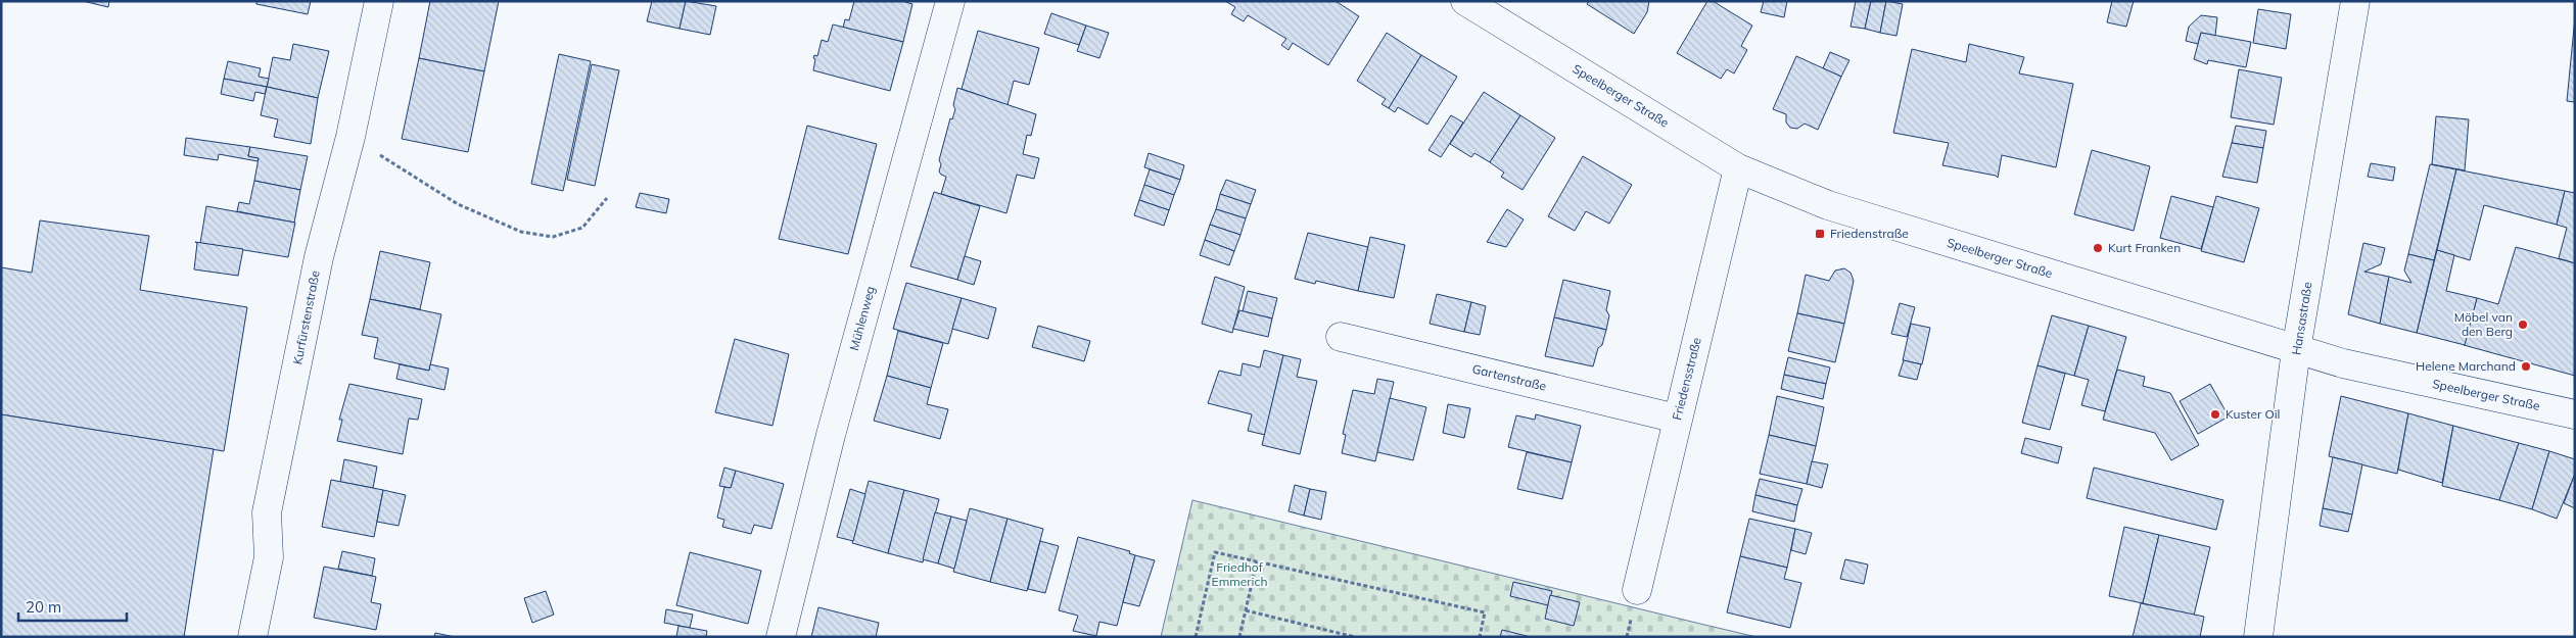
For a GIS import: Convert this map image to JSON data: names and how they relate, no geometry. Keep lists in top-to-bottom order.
{
  "streets": {
    "street": [
      "Speelberger Straße",
      "Kurfürstenstraße",
      "Mühlenweg",
      "Hansastraße",
      "Gartenstraße",
      "Friedensstraße"
    ]
  },
  "crossings": [
    ["Speelberger Straße", "Hansastraße"],
    ["Speelberger Straße", "Friedensstraße"],
    ["Gartenstraße", "Friedensstraße"]
  ],
  "parks": ["Friedhof Emmerich"],
  "places": {
    "transit": ["Friedenstraße"],
    "other": [
      "Kurt Franken",
      "Möbel van den Berg",
      "Helene Marchand",
      "Kuster Oil"
    ]
  },
  "scale_bar": "20 m"
}
